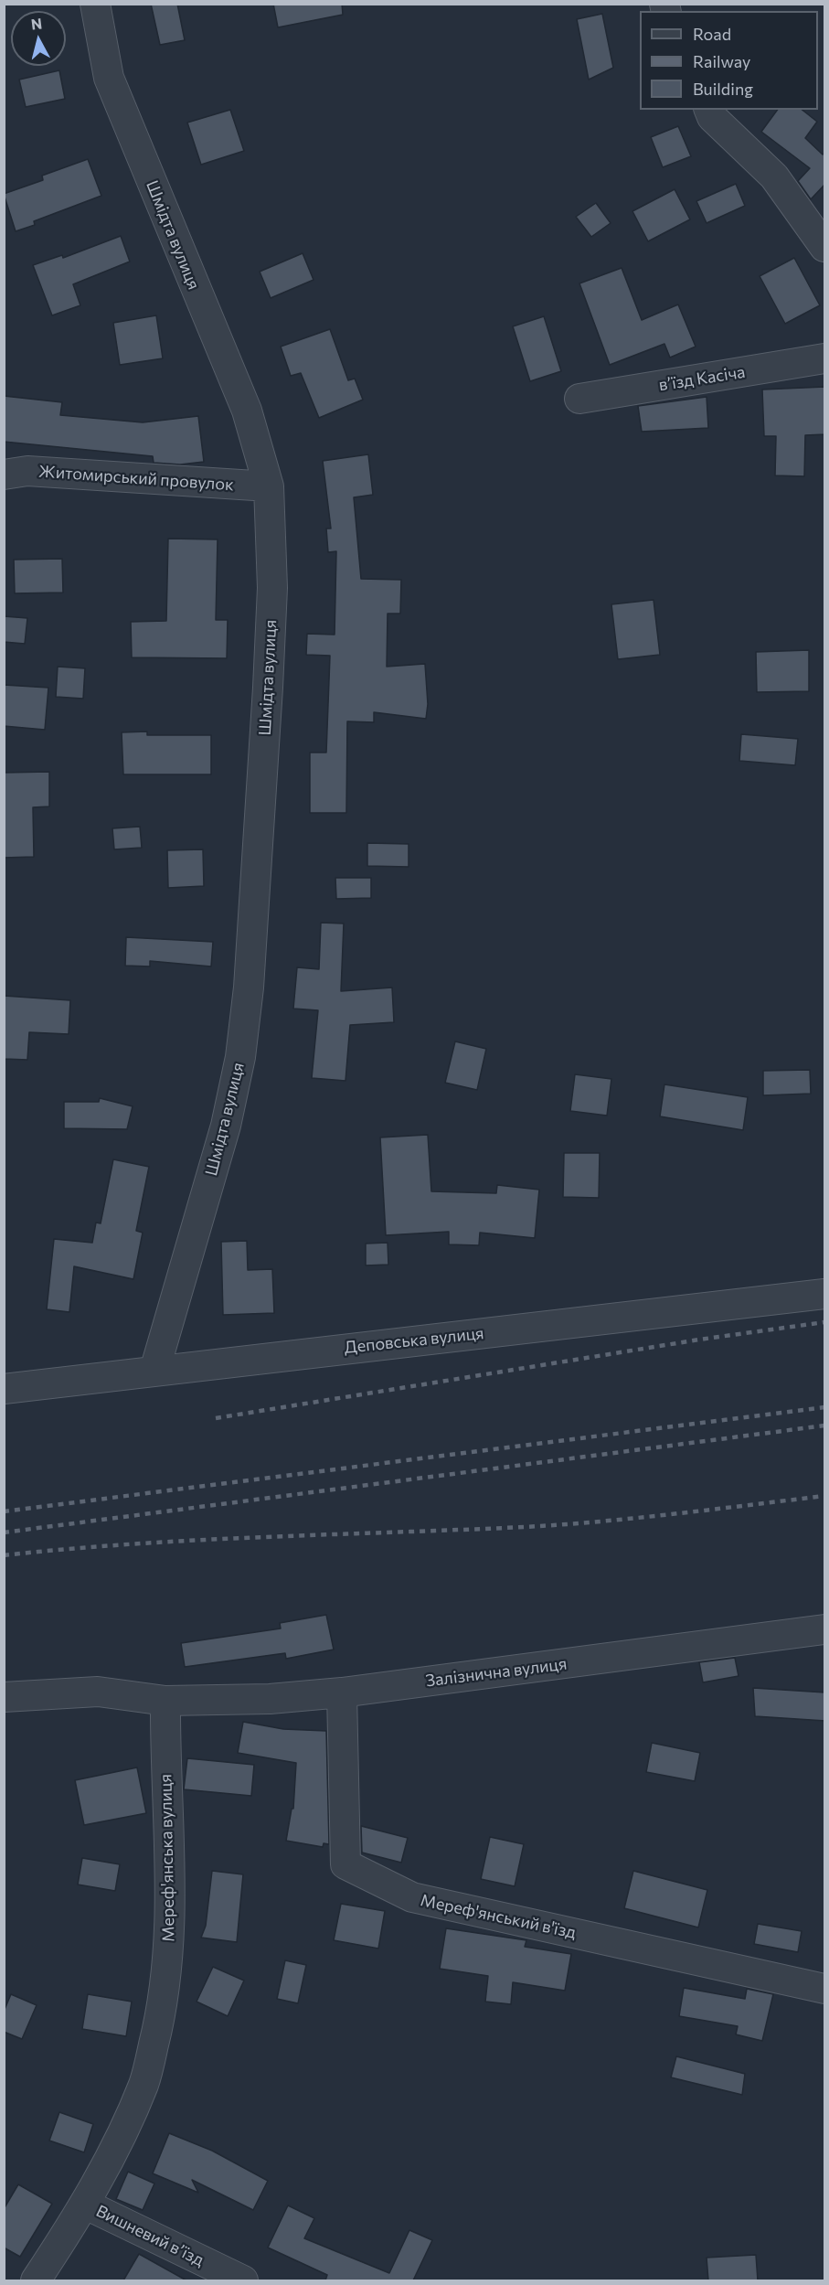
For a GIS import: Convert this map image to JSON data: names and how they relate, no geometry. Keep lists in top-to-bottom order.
{
  "streets": {
    "street": [
      "Шмідта вулиця",
      "в’їзд Касіча",
      "Житомирський провулок",
      "Деповська вулиця",
      "Залізнична вулиця",
      "Мереф'янська вулиця",
      "Мереф'янський в'їзд",
      "Вишневий в’їзд"
    ]
  },
  "crossings": [
    ["Шмідта вулиця", "Житомирський провулок"],
    ["Шмідта вулиця", "Деповська вулиця"],
    ["Залізнична вулиця", "Мереф'янська вулиця"],
    ["Залізнична вулиця", "Мереф'янський в'їзд"],
    ["Мереф'янська вулиця", "Вишневий в’їзд"]
  ],
  "legend": ["Road", "Railway", "Building"],
  "north": "top"
}
